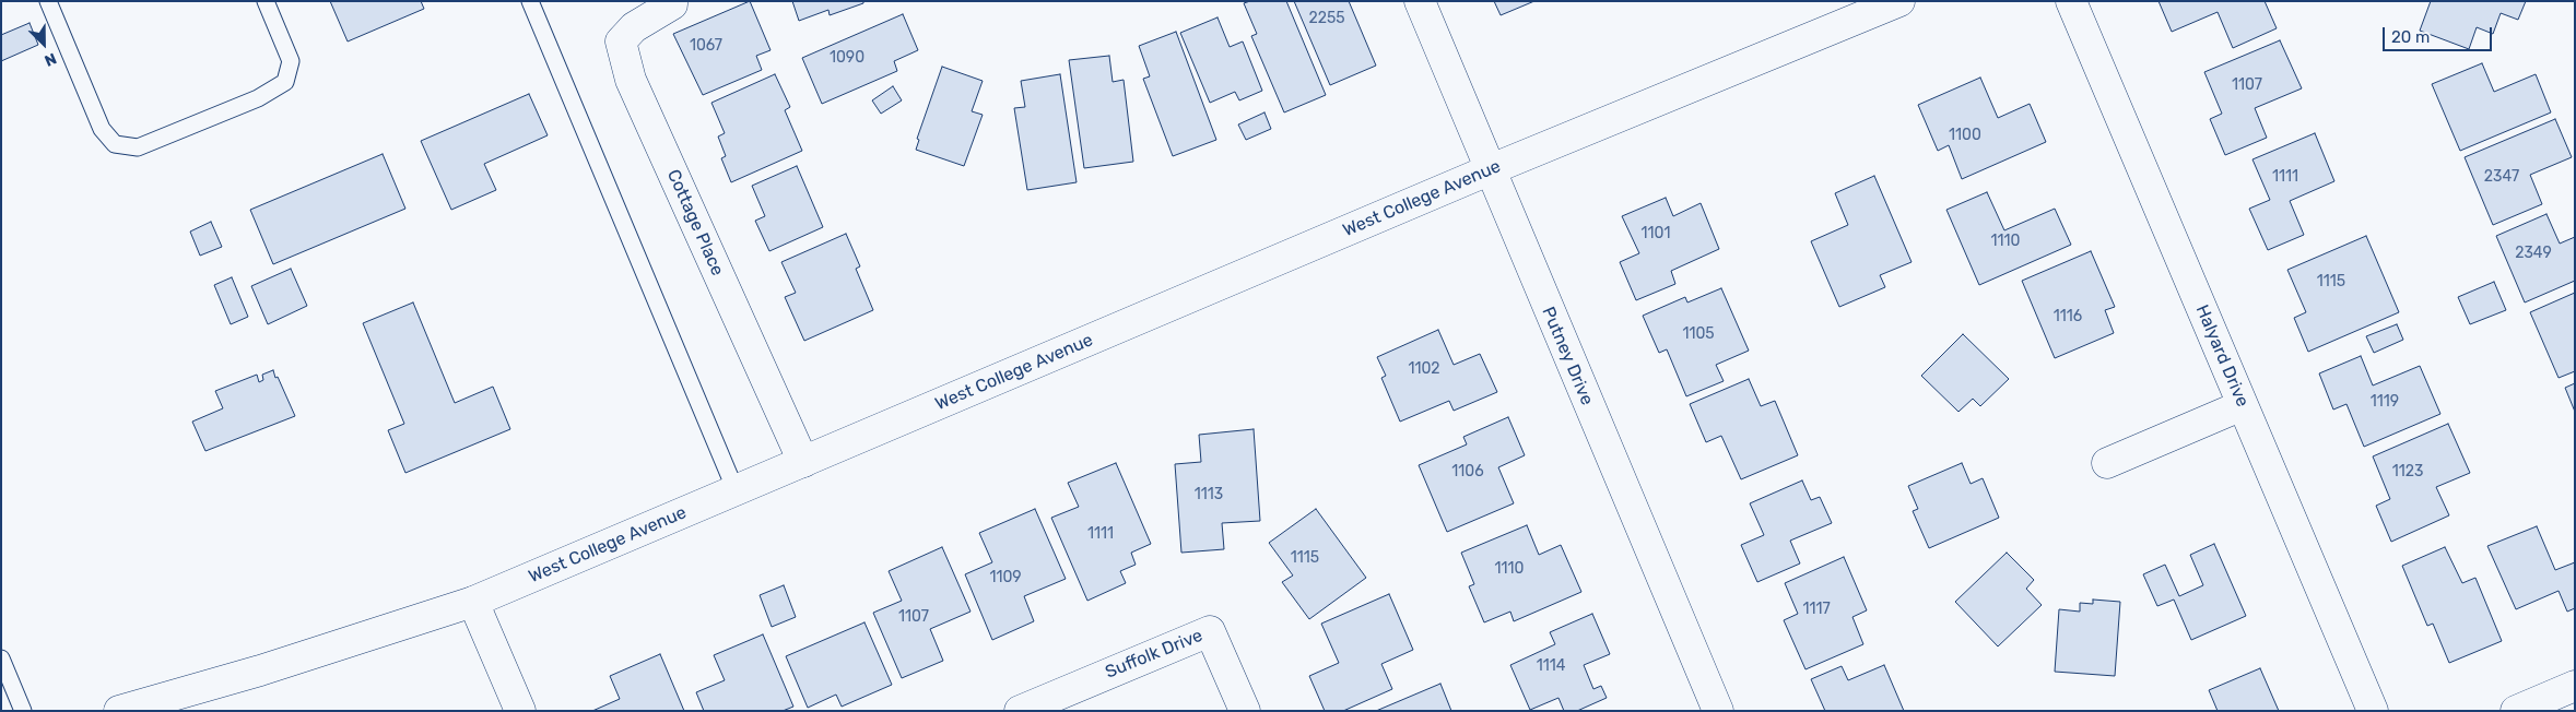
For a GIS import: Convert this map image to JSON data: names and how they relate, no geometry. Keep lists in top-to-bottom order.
{
  "streets": {
    "street": [
      "West College Avenue",
      "Cottage Place",
      "Putney Drive",
      "Halyard Drive",
      "Suffolk Drive"
    ]
  },
  "crossings": [
    ["West College Avenue", "Cottage Place"],
    ["West College Avenue", "Putney Drive"]
  ],
  "house_numbers": [
    "2255",
    "1067",
    "1090",
    "1107",
    "1100",
    "1111",
    "2347",
    "1101",
    "1110",
    "2349",
    "1115",
    "1116",
    "1105",
    "1102",
    "1119",
    "1106",
    "1123",
    "1113",
    "1111",
    "1115",
    "1110",
    "1109",
    "1117",
    "1107",
    "1114"
  ],
  "scale_bar": "20 m",
  "north": "bottom right"
}
